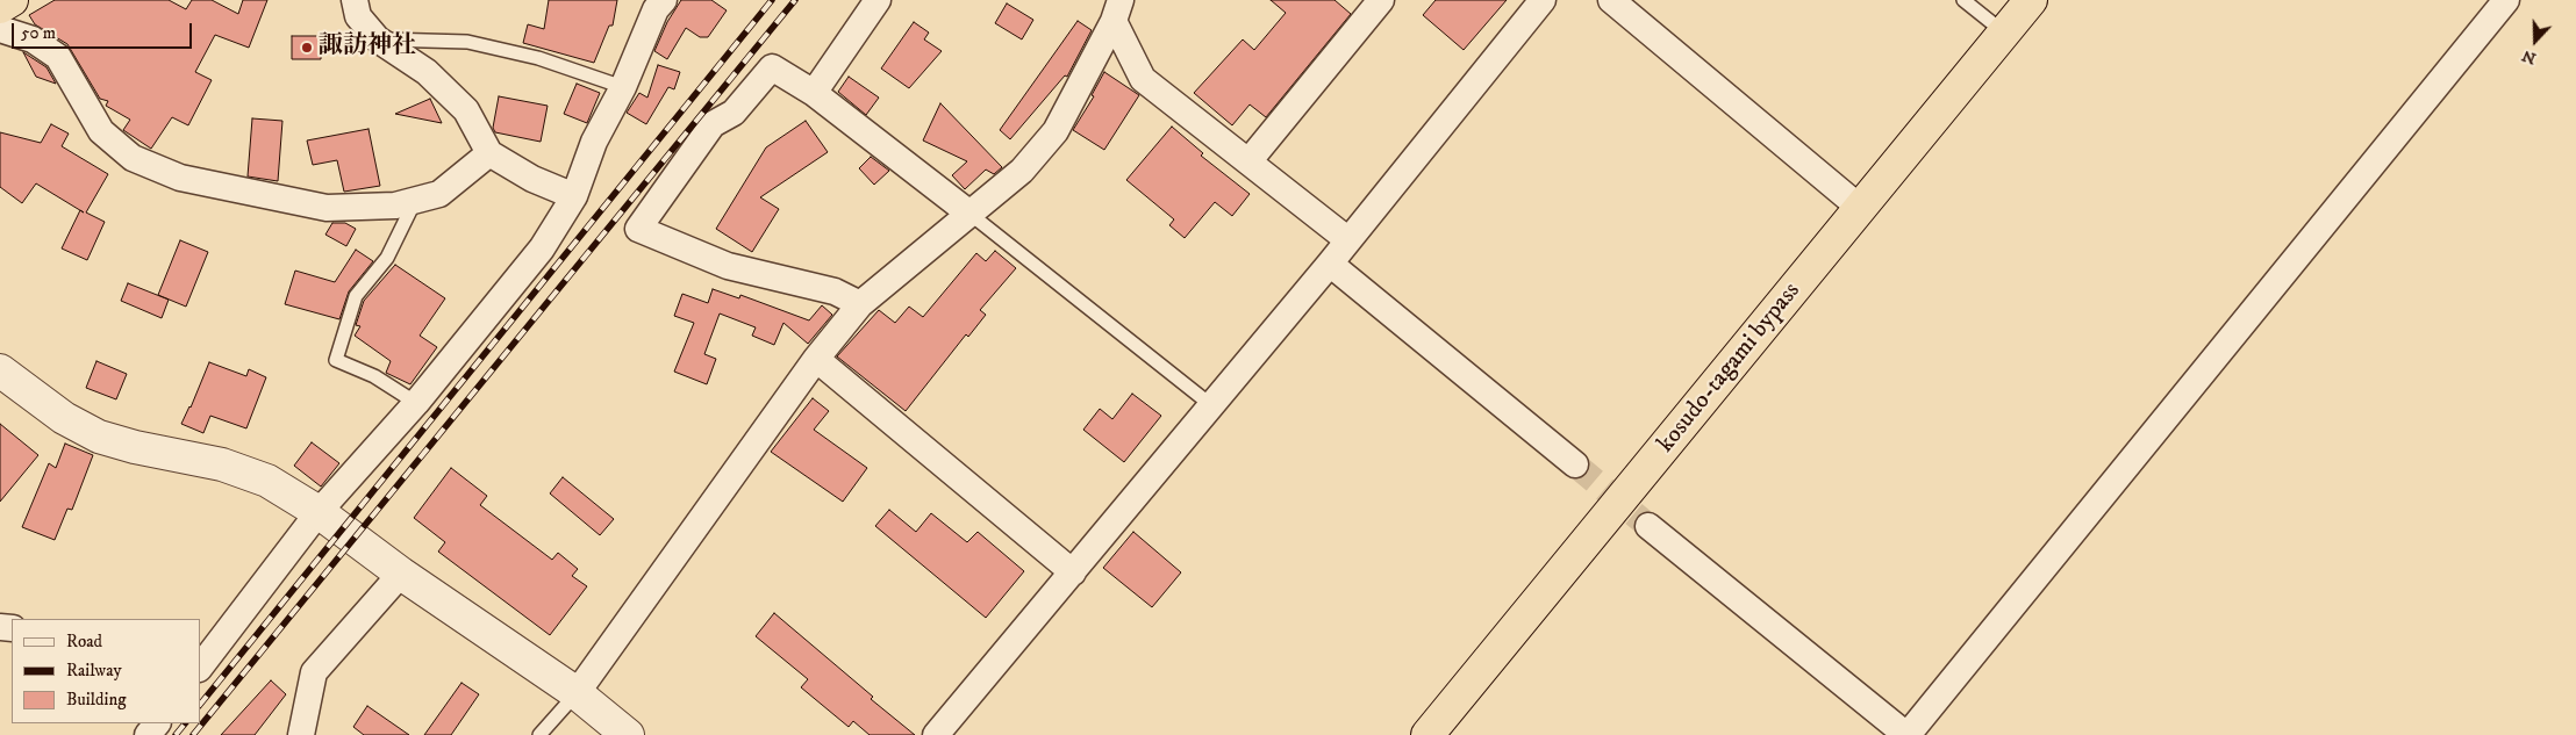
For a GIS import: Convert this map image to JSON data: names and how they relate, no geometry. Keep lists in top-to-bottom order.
{
  "streets": {
    "highway": ["kosudo-tagami bypass"]
  },
  "places": ["諏訪神社"],
  "legend": ["Road", "Railway", "Building"],
  "scale_bar": "50 m",
  "north": "bottom"
}
